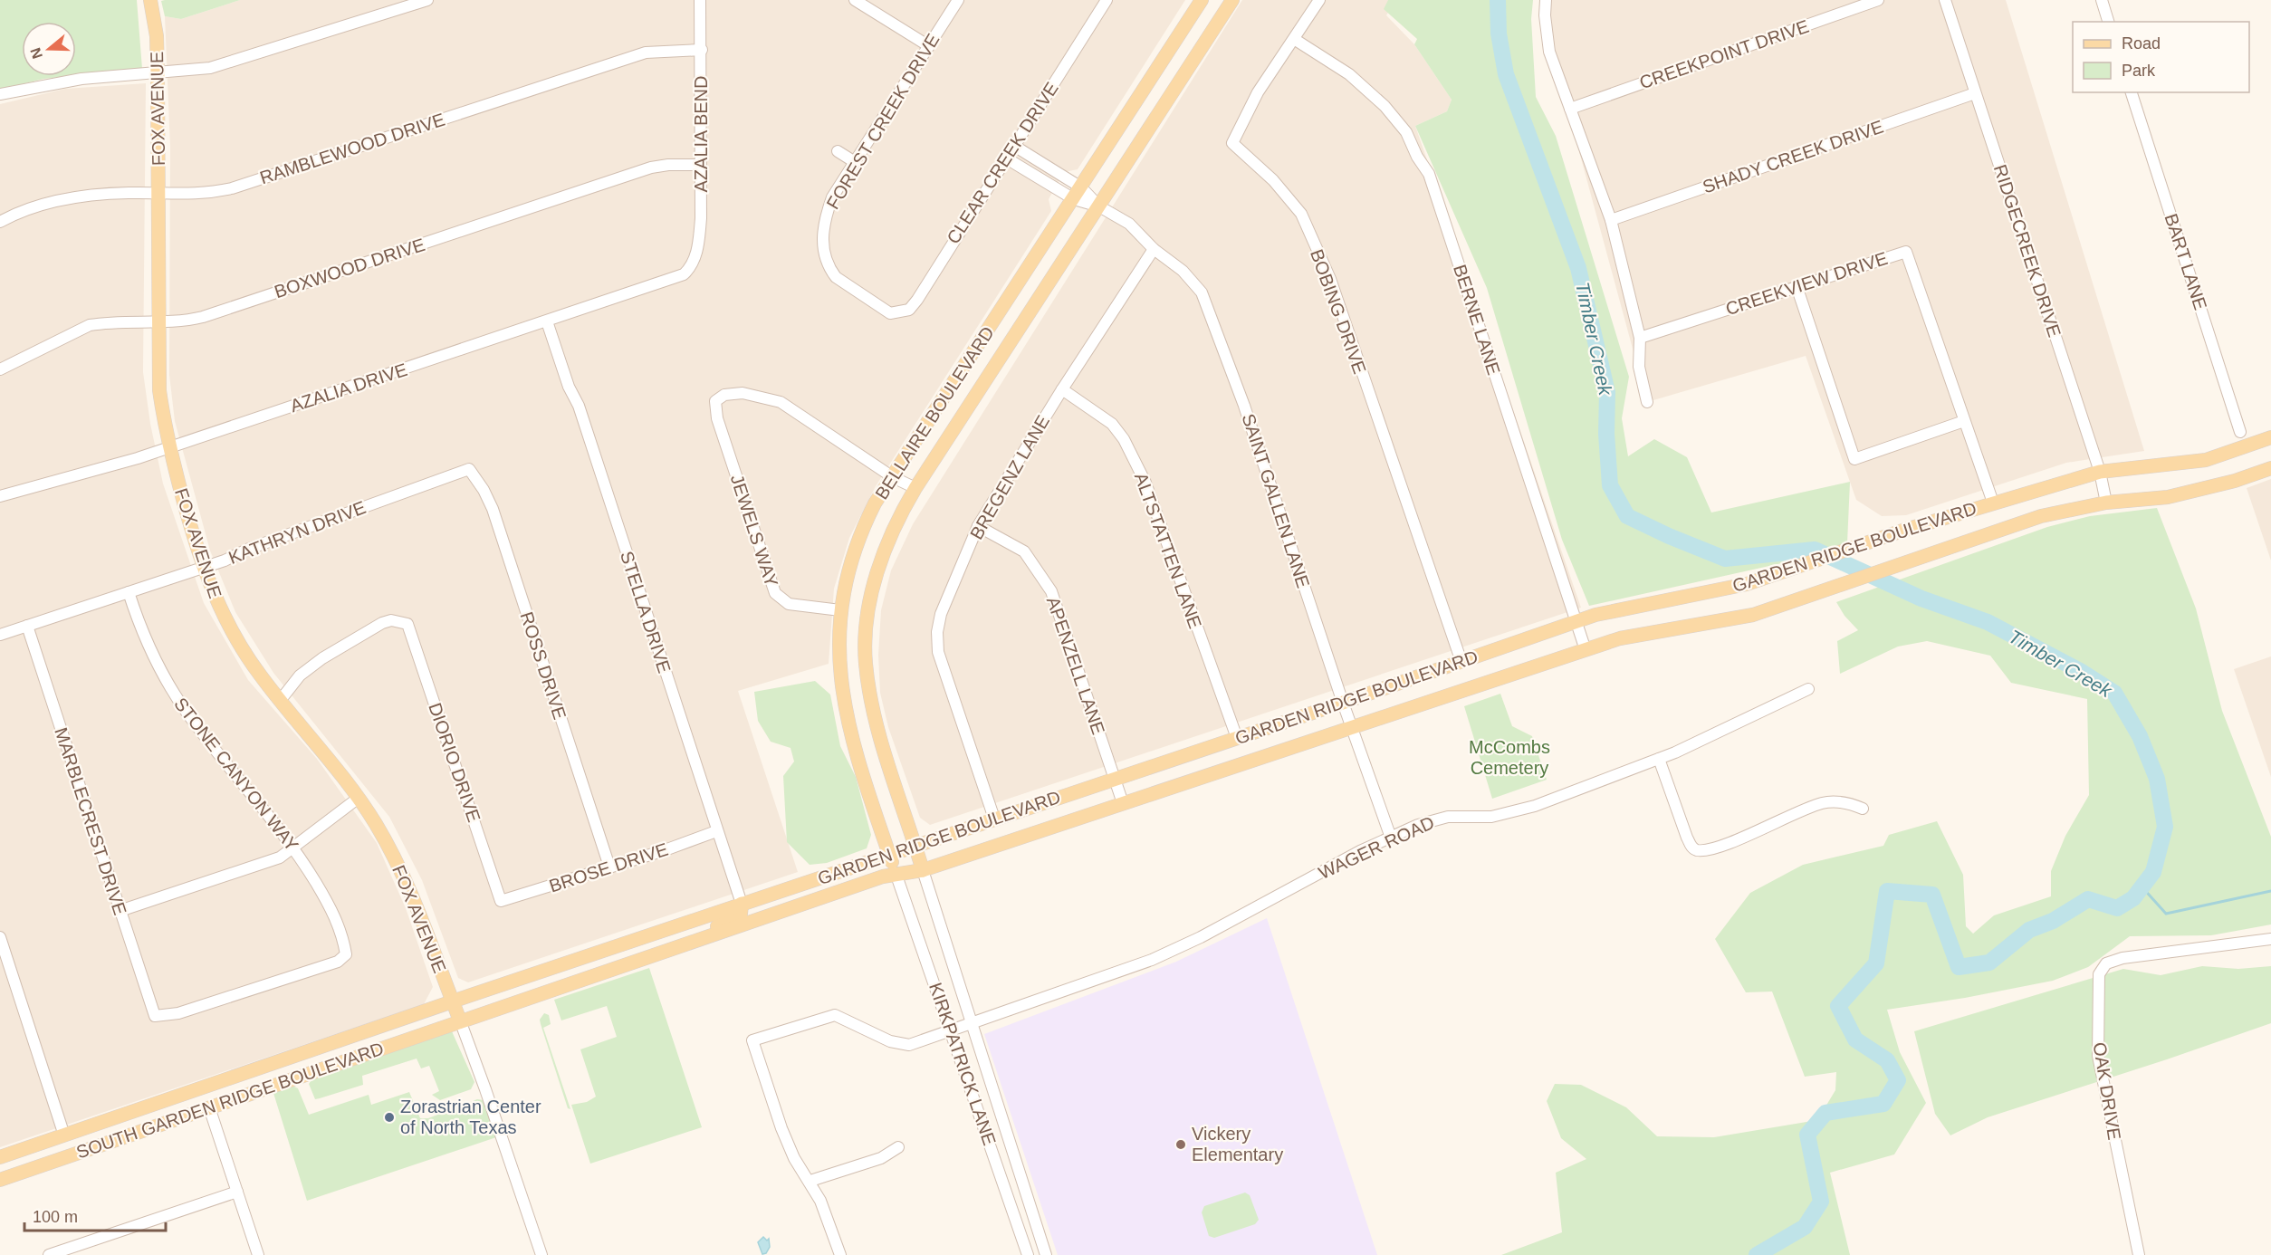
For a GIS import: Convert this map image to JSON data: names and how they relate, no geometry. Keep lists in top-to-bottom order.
{
  "streets": {
    "main road": [
      "FOX AVENUE",
      "BELLAIRE BOULEVARD",
      "GARDEN RIDGE BOULEVARD",
      "SOUTH GARDEN RIDGE BOULEVARD"
    ],
    "street": [
      "CREEKPOINT DRIVE",
      "FOREST CREEK DRIVE",
      "AZALIA BEND",
      "RAMBLEWOOD DRIVE",
      "SHADY CREEK DRIVE",
      "CLEAR CREEK DRIVE",
      "RIDGECREEK DRIVE",
      "BART LANE",
      "BOXWOOD DRIVE",
      "CREEKVIEW DRIVE",
      "BOBING DRIVE",
      "BERNE LANE",
      "AZALIA DRIVE",
      "BREGENZ LANE",
      "SAINT GALLEN LANE",
      "JEWELS WAY",
      "KATHRYN DRIVE",
      "ALTSTATTEN LANE",
      "STELLA DRIVE",
      "ROSS DRIVE",
      "APENZELL LANE",
      "DIORIO DRIVE",
      "STONE CANYON WAY",
      "MARBLECREST DRIVE",
      "WAGER ROAD",
      "BROSE DRIVE",
      "KIRKPATRICK LANE",
      "OAK DRIVE"
    ]
  },
  "crossings": [
    ["FOX AVENUE", "RAMBLEWOOD DRIVE"],
    ["FOX AVENUE", "BOXWOOD DRIVE"],
    ["FOX AVENUE", "AZALIA DRIVE"],
    ["FOX AVENUE", "KATHRYN DRIVE"],
    ["FOX AVENUE", "GARDEN RIDGE BOULEVARD"],
    ["FOX AVENUE", "DIORIO DRIVE"],
    ["FOX AVENUE", "SOUTH GARDEN RIDGE BOULEVARD"],
    ["FOREST CREEK DRIVE", "CLEAR CREEK DRIVE"],
    ["AZALIA BEND", "RAMBLEWOOD DRIVE"],
    ["AZALIA BEND", "BOXWOOD DRIVE"],
    ["AZALIA BEND", "AZALIA DRIVE"],
    ["SHADY CREEK DRIVE", "RIDGECREEK DRIVE"],
    ["RIDGECREEK DRIVE", "GARDEN RIDGE BOULEVARD"],
    ["CREEKVIEW DRIVE", "GARDEN RIDGE BOULEVARD"],
    ["BOBING DRIVE", "BERNE LANE"],
    ["BOBING DRIVE", "GARDEN RIDGE BOULEVARD"],
    ["BERNE LANE", "GARDEN RIDGE BOULEVARD"],
    ["AZALIA DRIVE", "STELLA DRIVE"],
    ["BELLAIRE BOULEVARD", "SAINT GALLEN LANE"],
    ["BELLAIRE BOULEVARD", "JEWELS WAY"],
    ["BELLAIRE BOULEVARD", "GARDEN RIDGE BOULEVARD"],
    ["BELLAIRE BOULEVARD", "KIRKPATRICK LANE"],
    ["BREGENZ LANE", "SAINT GALLEN LANE"],
    ["BREGENZ LANE", "GARDEN RIDGE BOULEVARD"],
    ["BREGENZ LANE", "ALTSTATTEN LANE"],
    ["BREGENZ LANE", "APENZELL LANE"],
    ["SAINT GALLEN LANE", "GARDEN RIDGE BOULEVARD"],
    ["SAINT GALLEN LANE", "WAGER ROAD"],
    ["KATHRYN DRIVE", "ROSS DRIVE"],
    ["KATHRYN DRIVE", "STONE CANYON WAY"],
    ["KATHRYN DRIVE", "MARBLECREST DRIVE"],
    ["GARDEN RIDGE BOULEVARD", "ALTSTATTEN LANE"],
    ["GARDEN RIDGE BOULEVARD", "STELLA DRIVE"],
    ["GARDEN RIDGE BOULEVARD", "APENZELL LANE"],
    ["GARDEN RIDGE BOULEVARD", "KIRKPATRICK LANE"],
    ["GARDEN RIDGE BOULEVARD", "SOUTH GARDEN RIDGE BOULEVARD"],
    ["STELLA DRIVE", "BROSE DRIVE"],
    ["ROSS DRIVE", "BROSE DRIVE"],
    ["DIORIO DRIVE", "BROSE DRIVE"],
    ["STONE CANYON WAY", "MARBLECREST DRIVE"],
    ["WAGER ROAD", "KIRKPATRICK LANE"]
  ],
  "water": ["Timber Creek"],
  "parks": ["McCombs Cemetery"],
  "places": ["Zorastrian Center of North Texas", "Vickery Elementary"],
  "legend": ["Road", "Park"],
  "scale_bar": "100 m",
  "north": "left"
}
